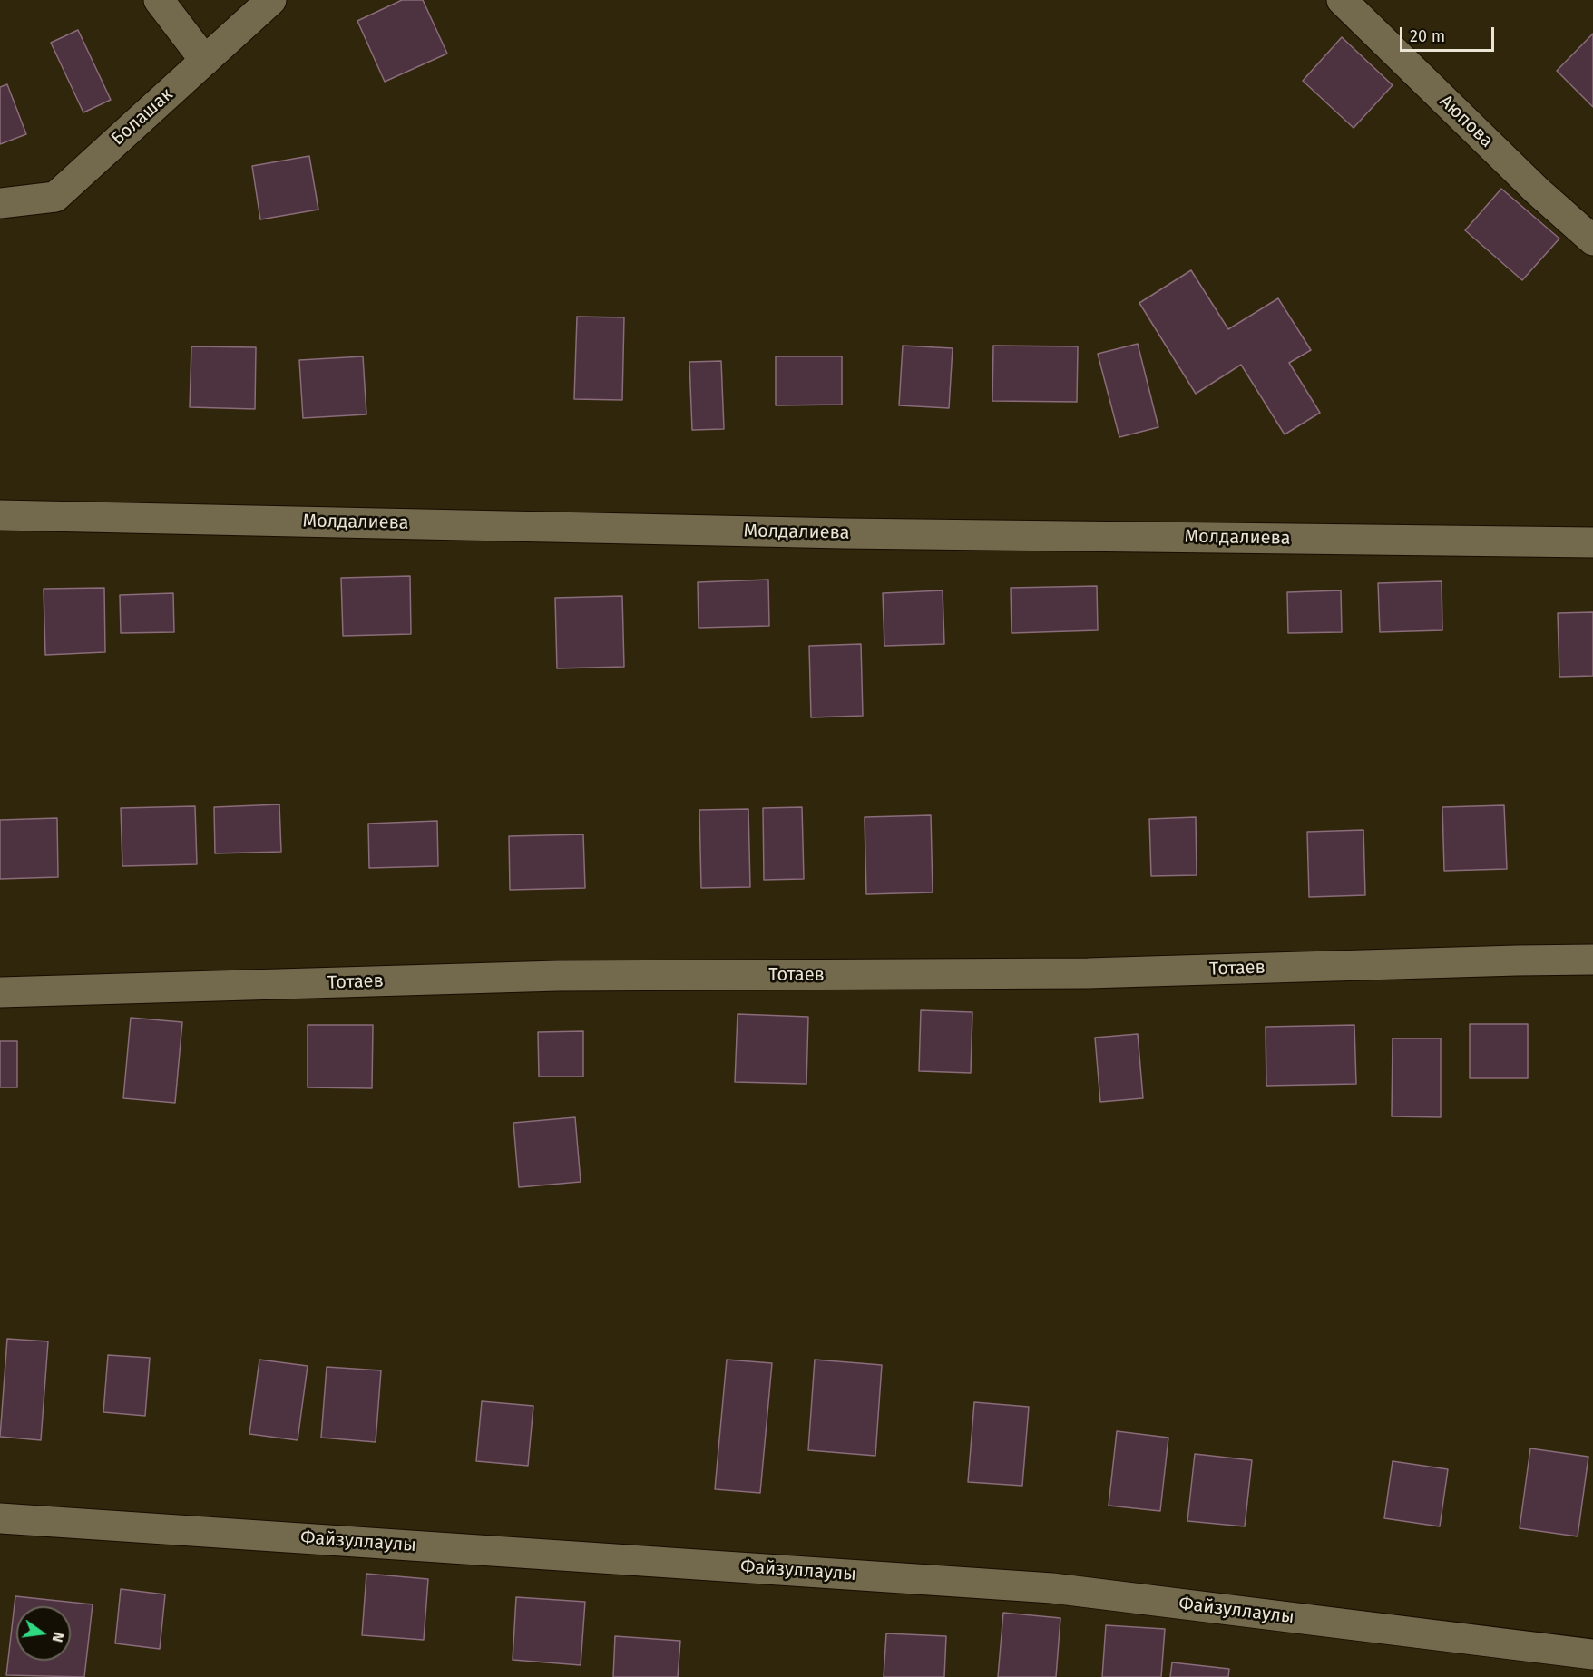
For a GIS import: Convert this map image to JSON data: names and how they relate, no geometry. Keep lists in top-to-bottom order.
{
  "streets": {
    "street": [
      "Болашак",
      "Аюпова",
      "Молдалиева",
      "Тотаев",
      "Файзуллаулы"
    ]
  },
  "scale_bar": "20 m",
  "north": "right"
}
